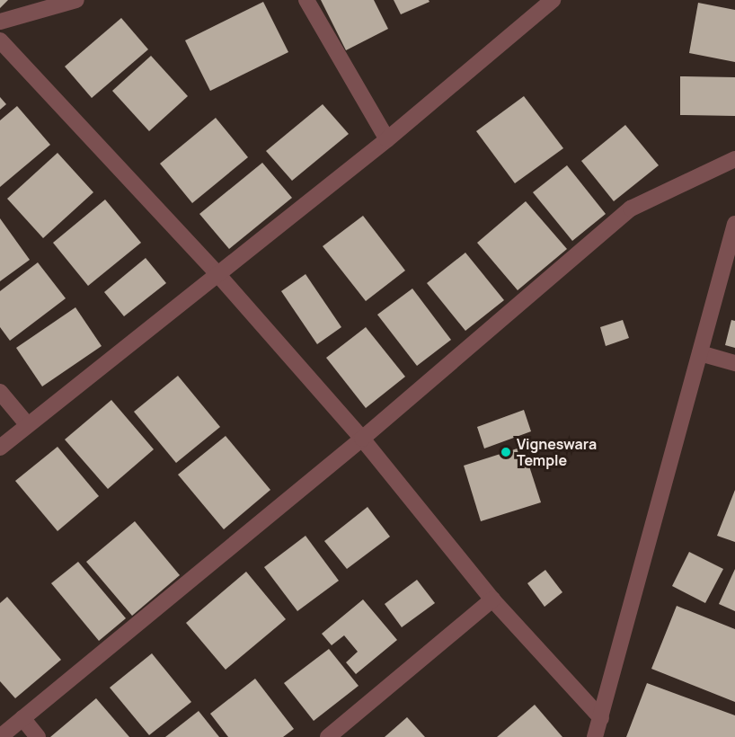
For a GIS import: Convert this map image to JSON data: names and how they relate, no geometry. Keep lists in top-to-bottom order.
{
  "places": ["Vigneswara Temple"]
}
